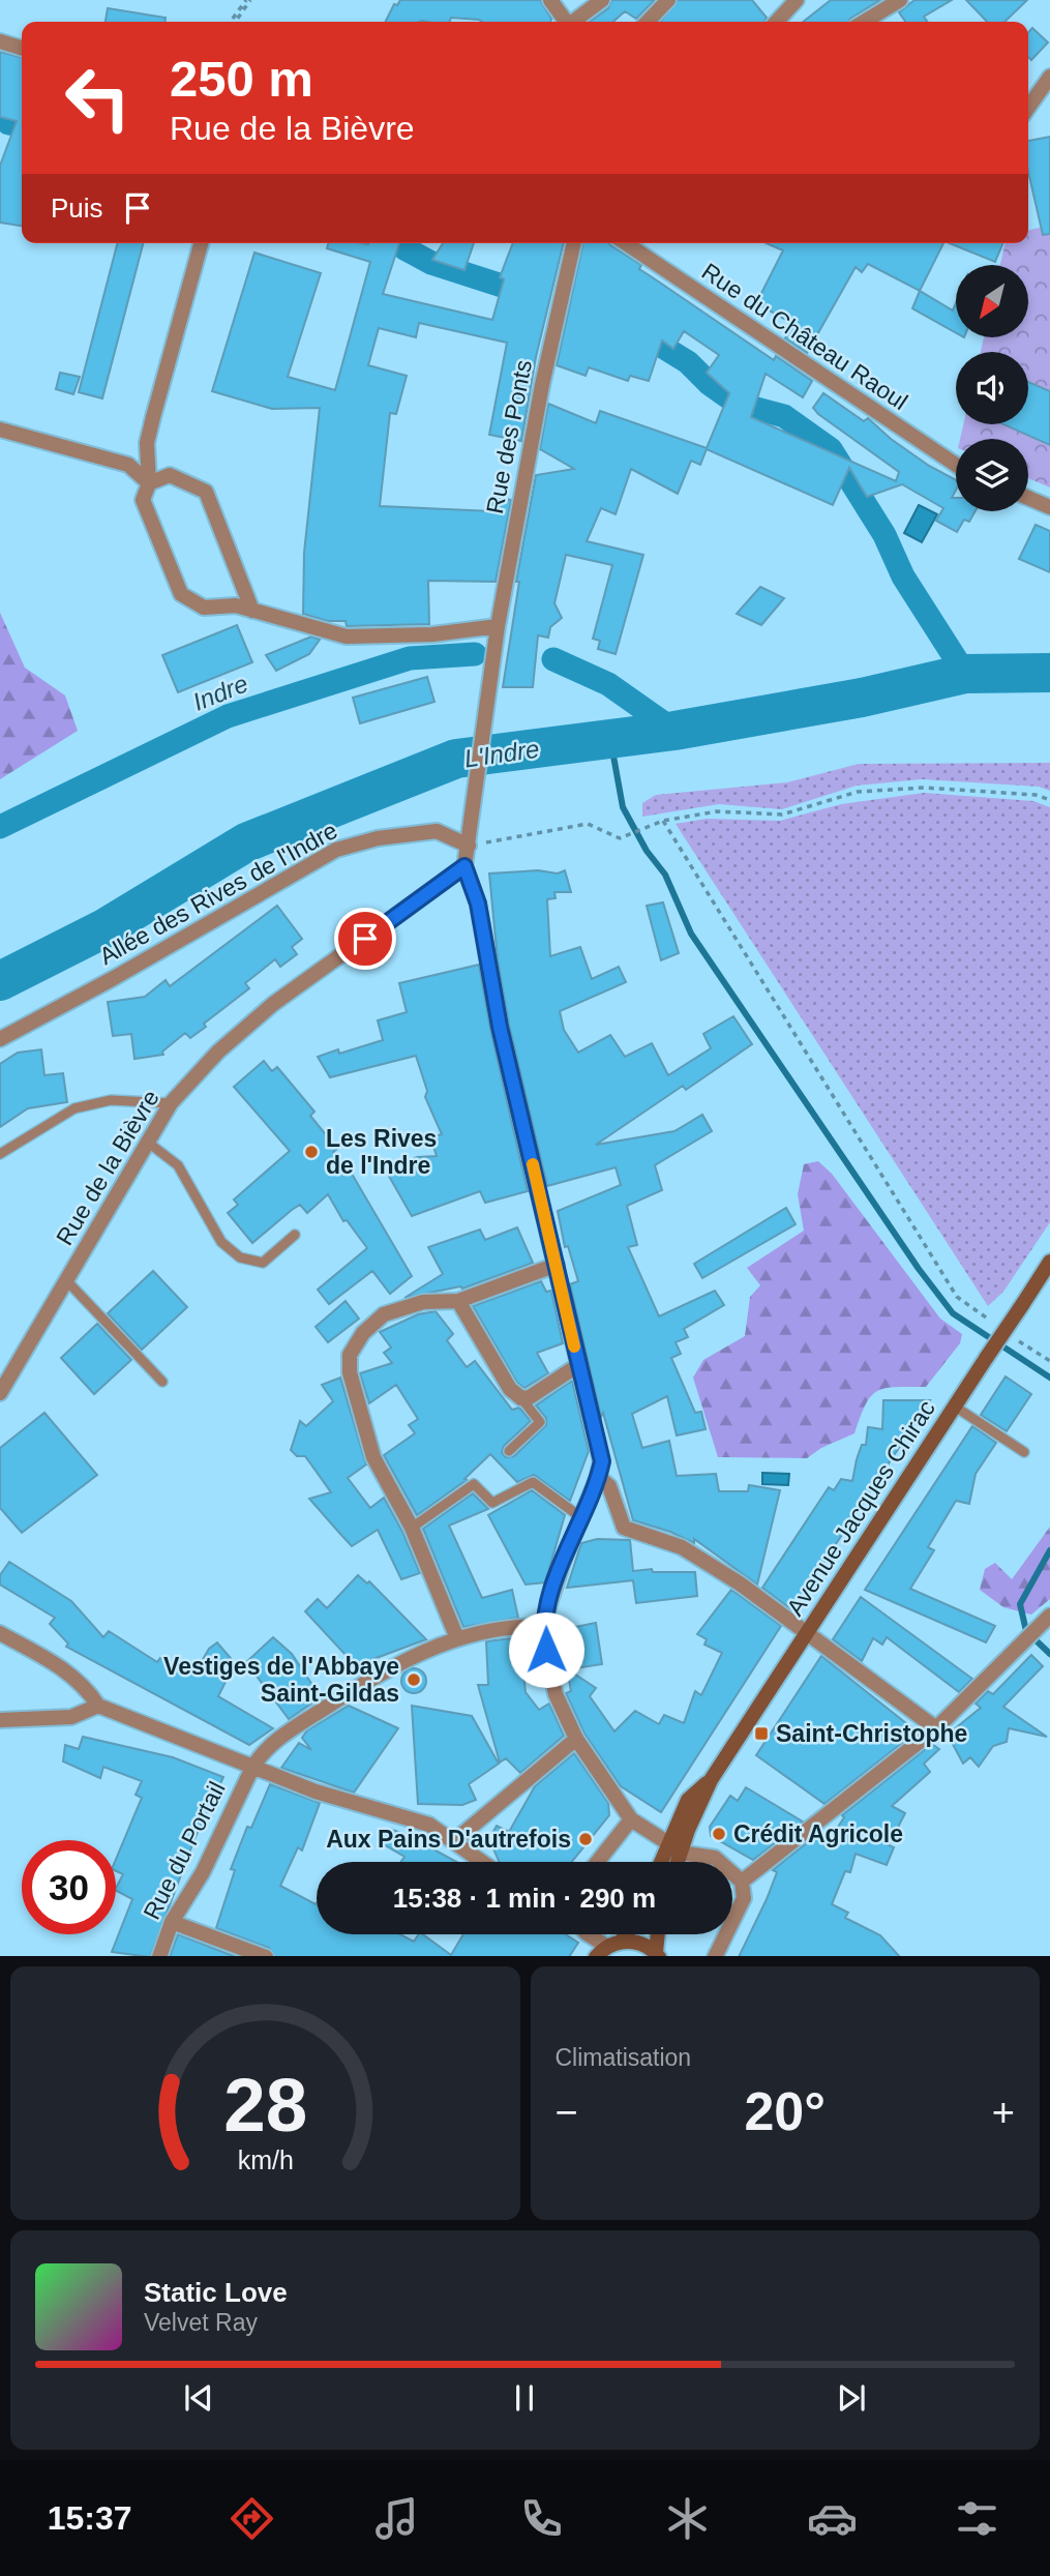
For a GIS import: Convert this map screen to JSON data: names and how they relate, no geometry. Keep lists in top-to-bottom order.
{
  "streets": {
    "main road": ["Avenue Jacques Chirac"],
    "street": [
      "Rue du Château Raoul",
      "Rue des Ponts",
      "Allée des Rives de l'Indre",
      "Rue de la Bièvre",
      "Rue du Portail"
    ]
  },
  "crossings": [
    ["Rue des Ponts", "Allée des Rives de l'Indre"],
    ["Rue des Ponts", "Rue de la Bièvre"]
  ],
  "water": ["Indre", "L'Indre"],
  "places": {
    "other": [
      "Les Rives de l'Indre",
      "Vestiges de l'Abbaye Saint-Gildas",
      "Crédit Agricole",
      "Aux Pains D'autrefois"
    ],
    "transit": ["Saint-Christophe"]
  },
  "north": "bottom left",
  "page": {
    "turn": ["250 m", "Rue de la Bièvre"],
    "then": "Puis",
    "limit": "30",
    "trip": "15:38 · 1 min · 290 m",
    "tile": "Climatisation",
    "heat": ["−", "20°", "+"],
    "song": ["Static Love", "Velvet Ray"],
    "tabs": "15:37",
    "gauge": ["28", "km/h"]
  }
}
